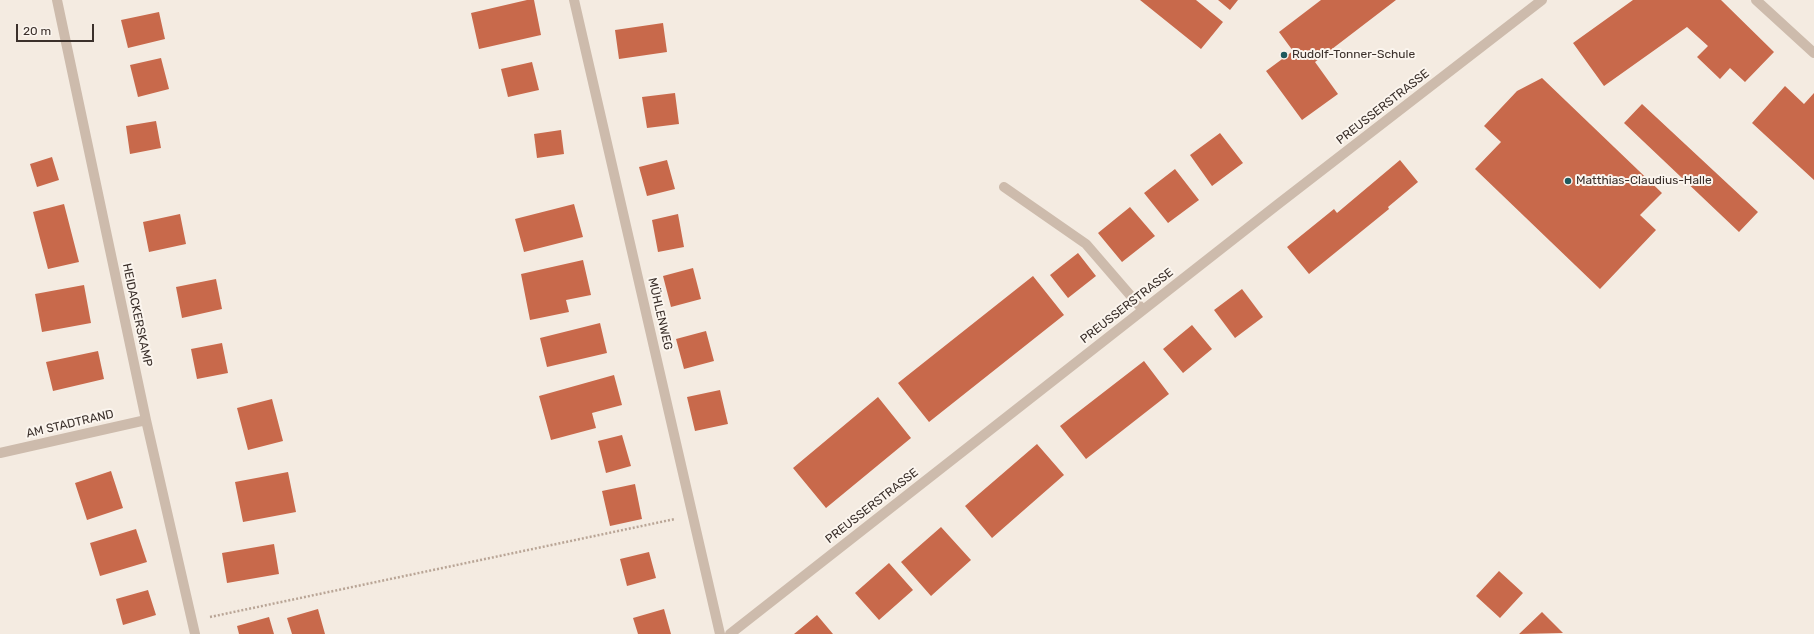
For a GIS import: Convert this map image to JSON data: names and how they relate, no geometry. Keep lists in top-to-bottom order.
{
  "streets": {
    "street": [
      "PREUSSERSTRASSE",
      "MÜHLENWEG",
      "HEIDACKERSKAMP",
      "AM STADTRAND"
    ]
  },
  "crossings": [
    ["HEIDACKERSKAMP", "AM STADTRAND"]
  ],
  "places": ["Rudolf-Tonner-Schule", "Matthias-Claudius-Halle"],
  "scale_bar": "20 m"
}
